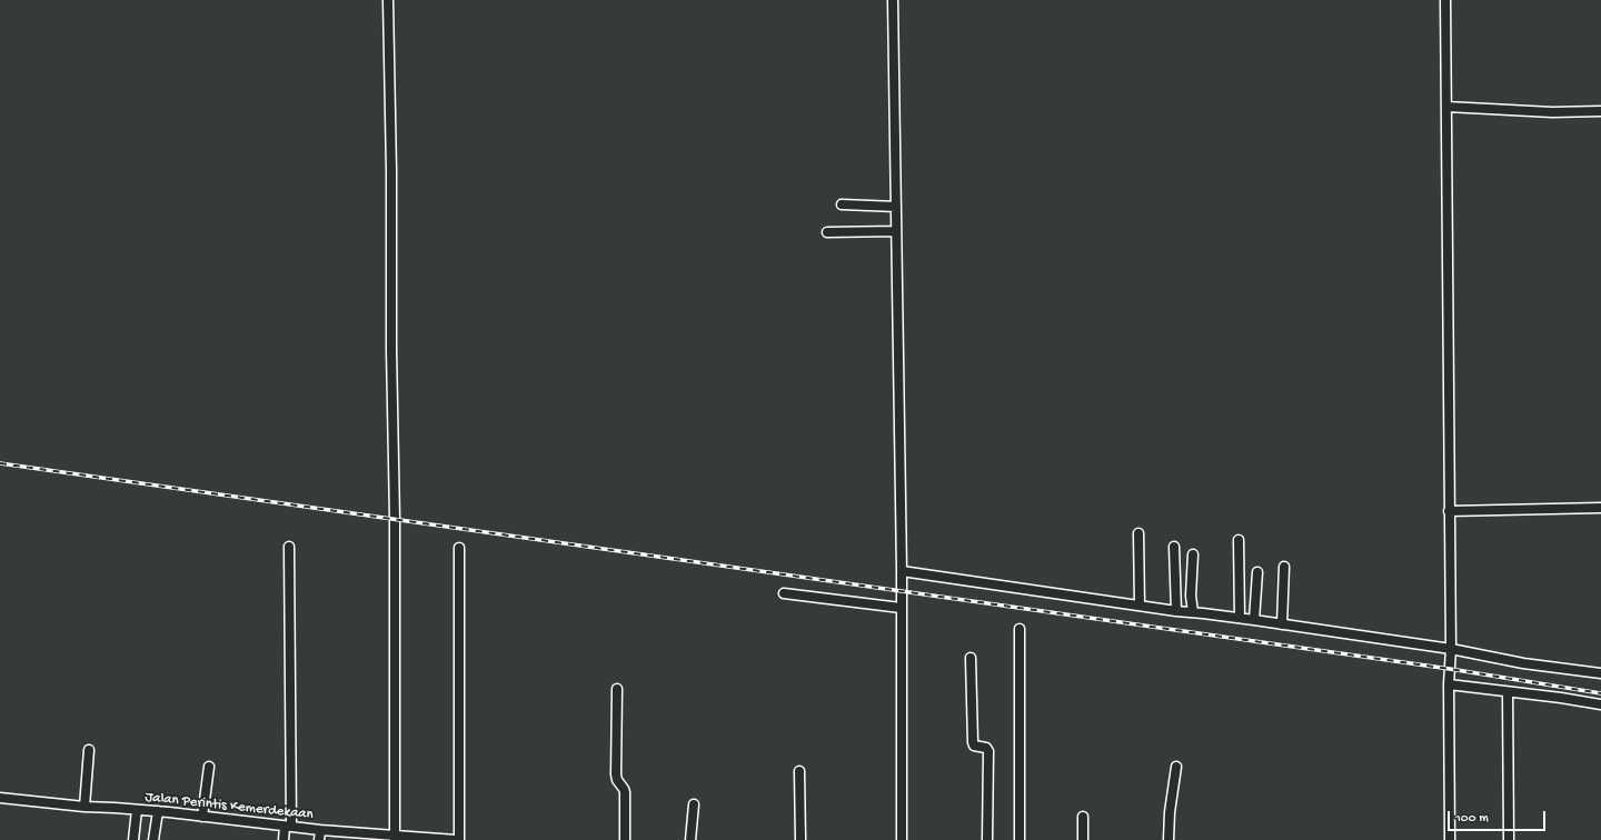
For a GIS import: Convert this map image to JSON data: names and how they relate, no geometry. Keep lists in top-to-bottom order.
{
  "streets": {
    "street": ["Jalan Perintis Kemerdekaan"]
  },
  "scale_bar": "100 m"
}
